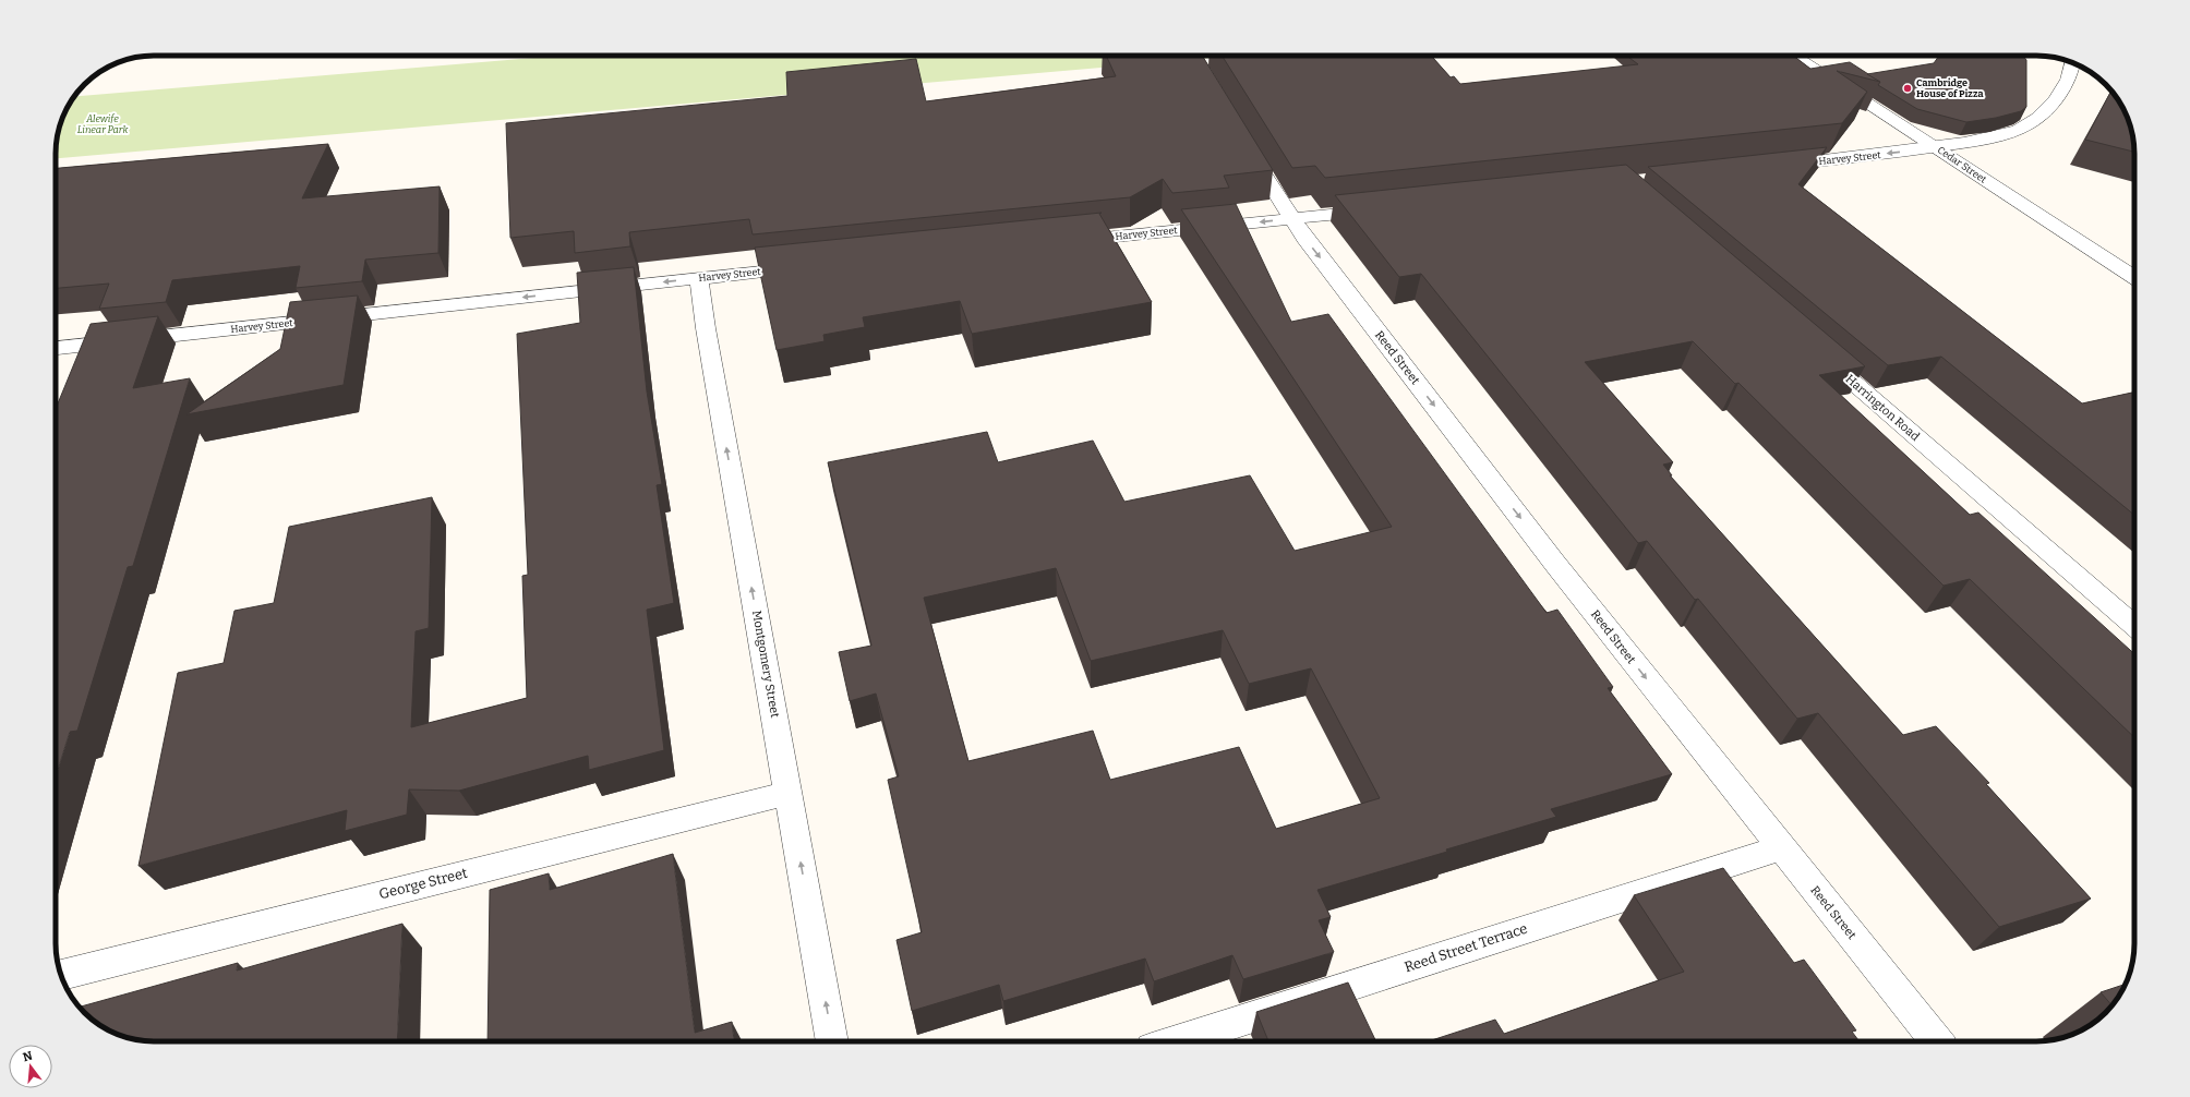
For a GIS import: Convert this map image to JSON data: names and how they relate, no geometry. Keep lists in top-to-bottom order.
{
  "streets": {
    "street": [
      "Harvey Street",
      "Cedar Street",
      "Reed Street",
      "Harrington Road",
      "Montgomery Street",
      "George Street",
      "Reed Street Terrace"
    ]
  },
  "crossings": [
    ["Harvey Street", "Cedar Street"],
    ["Harvey Street", "Reed Street"],
    ["Harvey Street", "Montgomery Street"],
    ["Reed Street", "Reed Street Terrace"],
    ["Montgomery Street", "George Street"]
  ],
  "one_way": ["Harvey Street", "Reed Street", "Montgomery Street"],
  "parks": ["Alewife Linear Park"],
  "places": ["Cambridge House of Pizza"],
  "north": "top"
}
